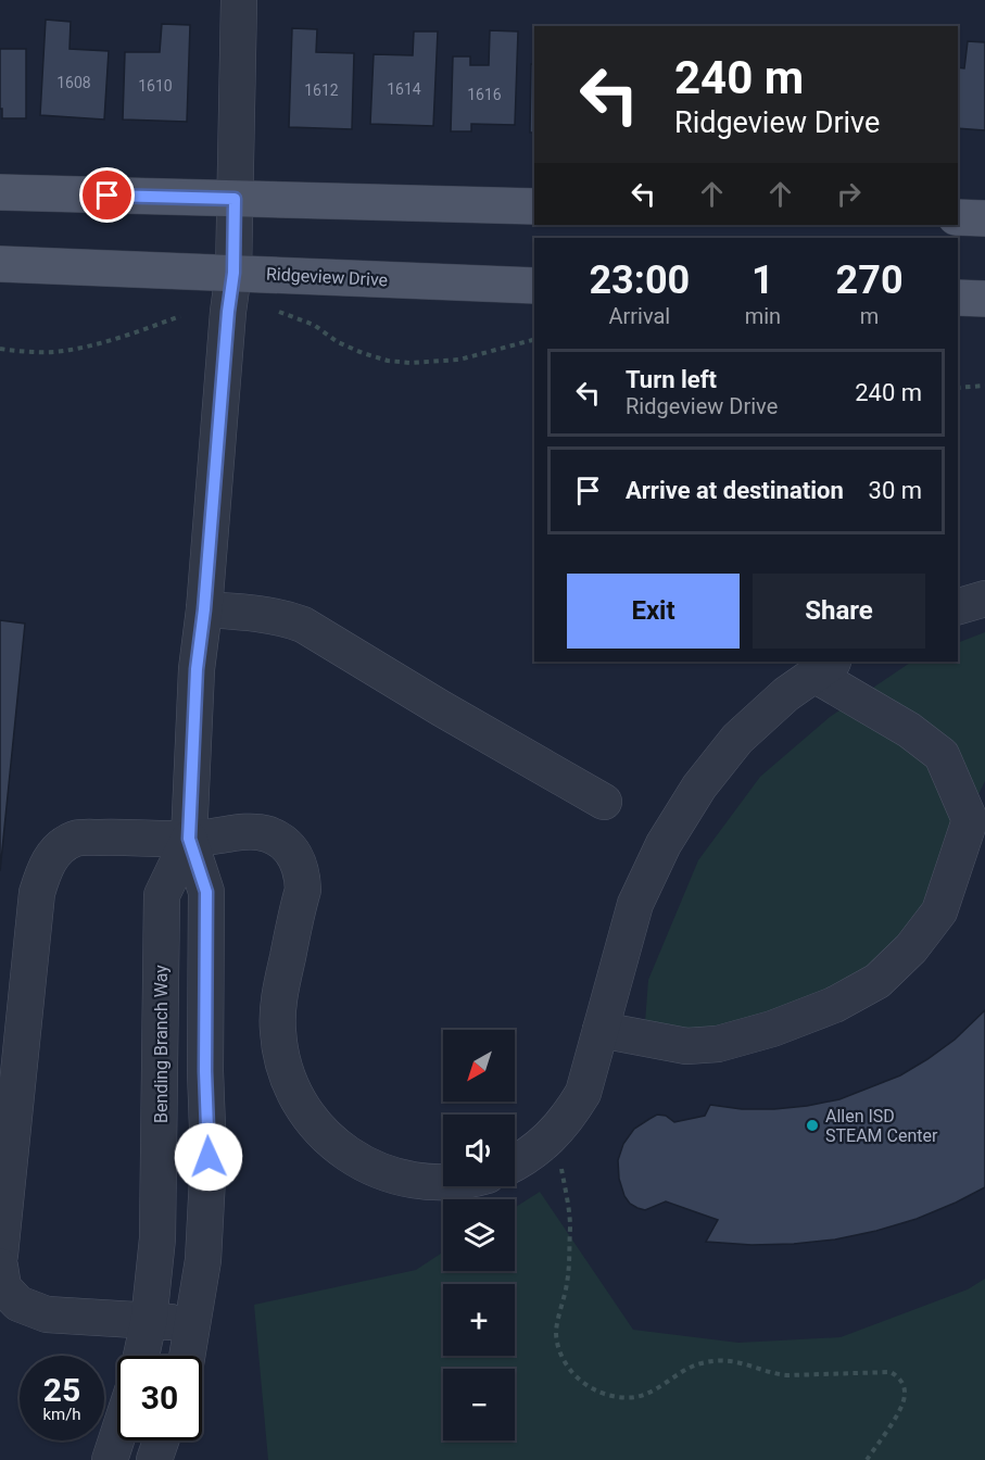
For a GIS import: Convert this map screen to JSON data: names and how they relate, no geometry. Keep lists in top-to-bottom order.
{
  "streets": {
    "main road": ["Ridgeview Drive"],
    "street": ["Bending Branch Way"]
  },
  "crossings": [
    ["Ridgeview Drive", "Bending Branch Way"]
  ],
  "places": ["Allen ISD STEAM Center"],
  "house_numbers": [
    "1608",
    "1610",
    "1614",
    "1612",
    "1616"
  ],
  "north": "bottom left",
  "page": {
    "turn": ["240 m", "Ridgeview Drive"],
    "eta": [
      "23:00",
      "Arrival",
      "1",
      "min",
      "270",
      "m"
    ],
    "list": [
      {
        "name": "Turn left",
        "note": "Ridgeview Drive",
        "value": "240 m"
      },
      {
        "name": "Arrive at destination",
        "value": "30 m"
      }
    ],
    "buttons": ["Exit", "Share"],
    "map_buttons": ["+", "−"],
    "speed": "25 km/h",
    "limit": "30"
  }
}
